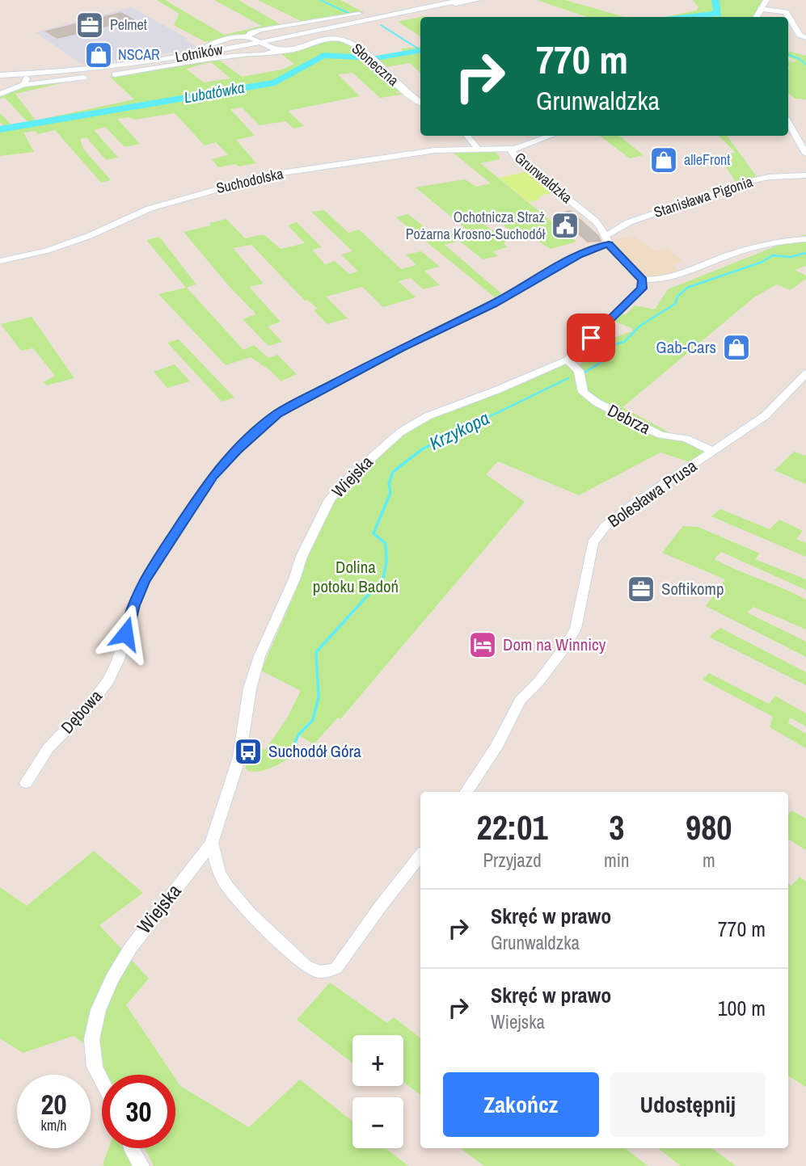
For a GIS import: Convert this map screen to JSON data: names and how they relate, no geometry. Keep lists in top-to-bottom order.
{
  "streets": {
    "street": [
      "Lotników",
      "Słoneczna",
      "Grunwaldzka",
      "Suchodolska",
      "Stanisława Pigonia",
      "Debrza",
      "Wiejska",
      "Bolesława Prusa",
      "Dębowa"
    ]
  },
  "crossings": [
    ["Grunwaldzka", "Suchodolska"],
    ["Grunwaldzka", "Stanisława Pigonia"],
    ["Grunwaldzka", "Wiejska"],
    ["Grunwaldzka", "Dębowa"],
    ["Stanisława Pigonia", "Dębowa"],
    ["Debrza", "Wiejska"],
    ["Debrza", "Bolesława Prusa"]
  ],
  "water": ["Lubatówka", "Krzykopa"],
  "parks": ["Dolina potoku Badoń"],
  "places": {
    "office": ["Pelmet", "Softikomp"],
    "shop": ["NSCAR", "alleFront", "Gab-Cars"],
    "public building": ["Ochotnicza Straż Pożarna Krosno-Suchodół"],
    "hotel": ["Dom na Winnicy"],
    "bus stop": ["Suchodół Góra"]
  },
  "page": {
    "turn": ["770 m", "Grunwaldzka"],
    "eta": [
      "22:01",
      "Przyjazd",
      "3",
      "min",
      "980",
      "m"
    ],
    "list": [
      {
        "name": "Skręć w prawo",
        "note": "Grunwaldzka",
        "value": "770 m"
      },
      {
        "name": "Skręć w prawo",
        "note": "Wiejska",
        "value": "100 m"
      }
    ],
    "map_buttons": ["+", "−"],
    "buttons": ["Zakończ", "Udostępnij"],
    "speed": "20 km/h",
    "limit": "30"
  }
}
